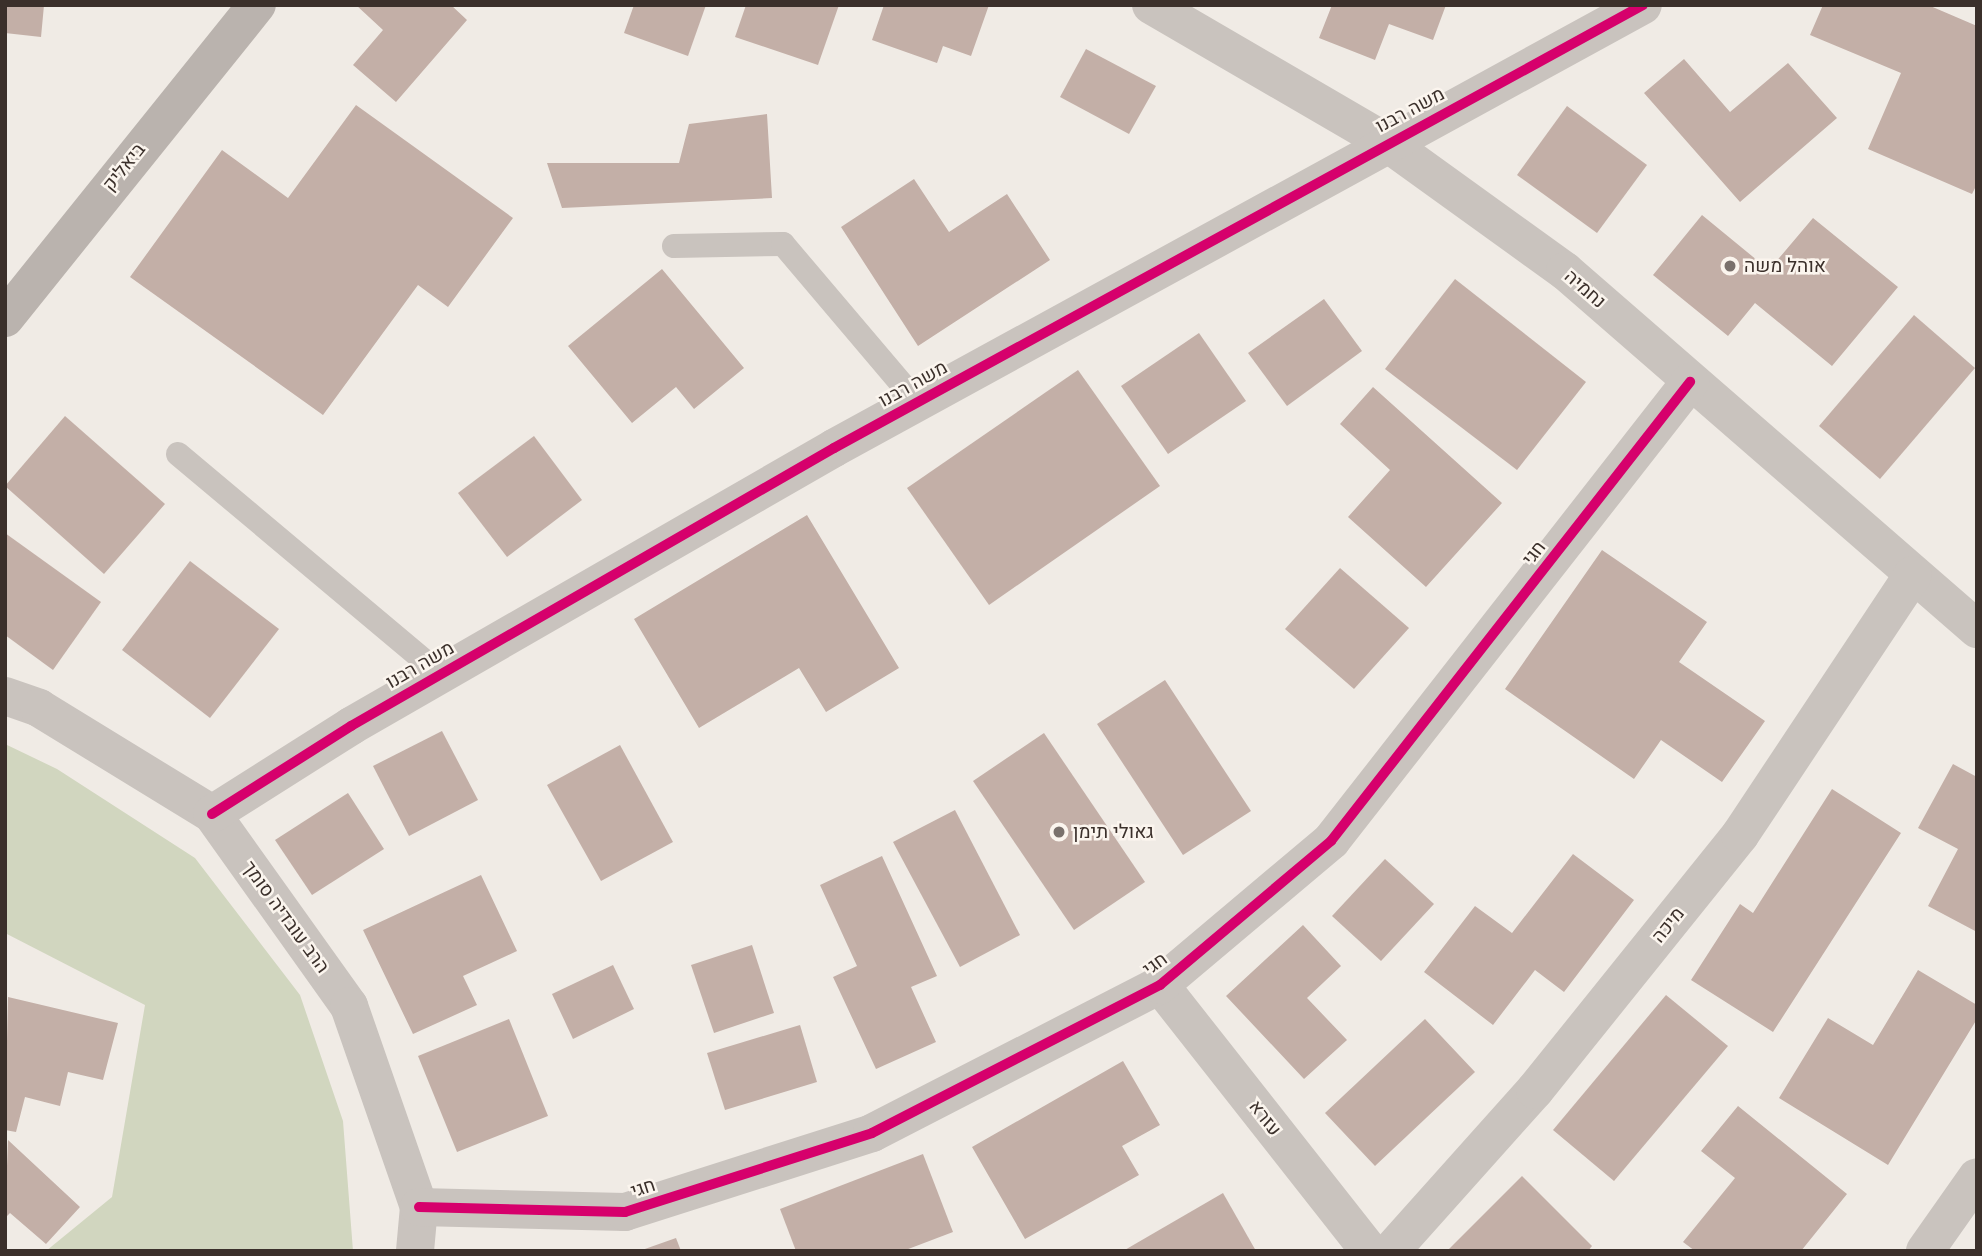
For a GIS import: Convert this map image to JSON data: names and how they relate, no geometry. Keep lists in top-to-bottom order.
{
  "streets": {
    "street": [
      "משה רבנו",
      "ביאליק",
      "נחמיה",
      "חגי",
      "הרב עובדיה סומך",
      "מיכה",
      "עזרא"
    ]
  },
  "crossings": [
    ["משה רבנו", "נחמיה"],
    ["משה רבנו", "הרב עובדיה סומך"],
    ["נחמיה", "חגי"],
    ["נחמיה", "מיכה"],
    ["חגי", "הרב עובדיה סומך"],
    ["חגי", "עזרא"]
  ],
  "places": ["אוהל משה", "גאולי תימן"]
}
